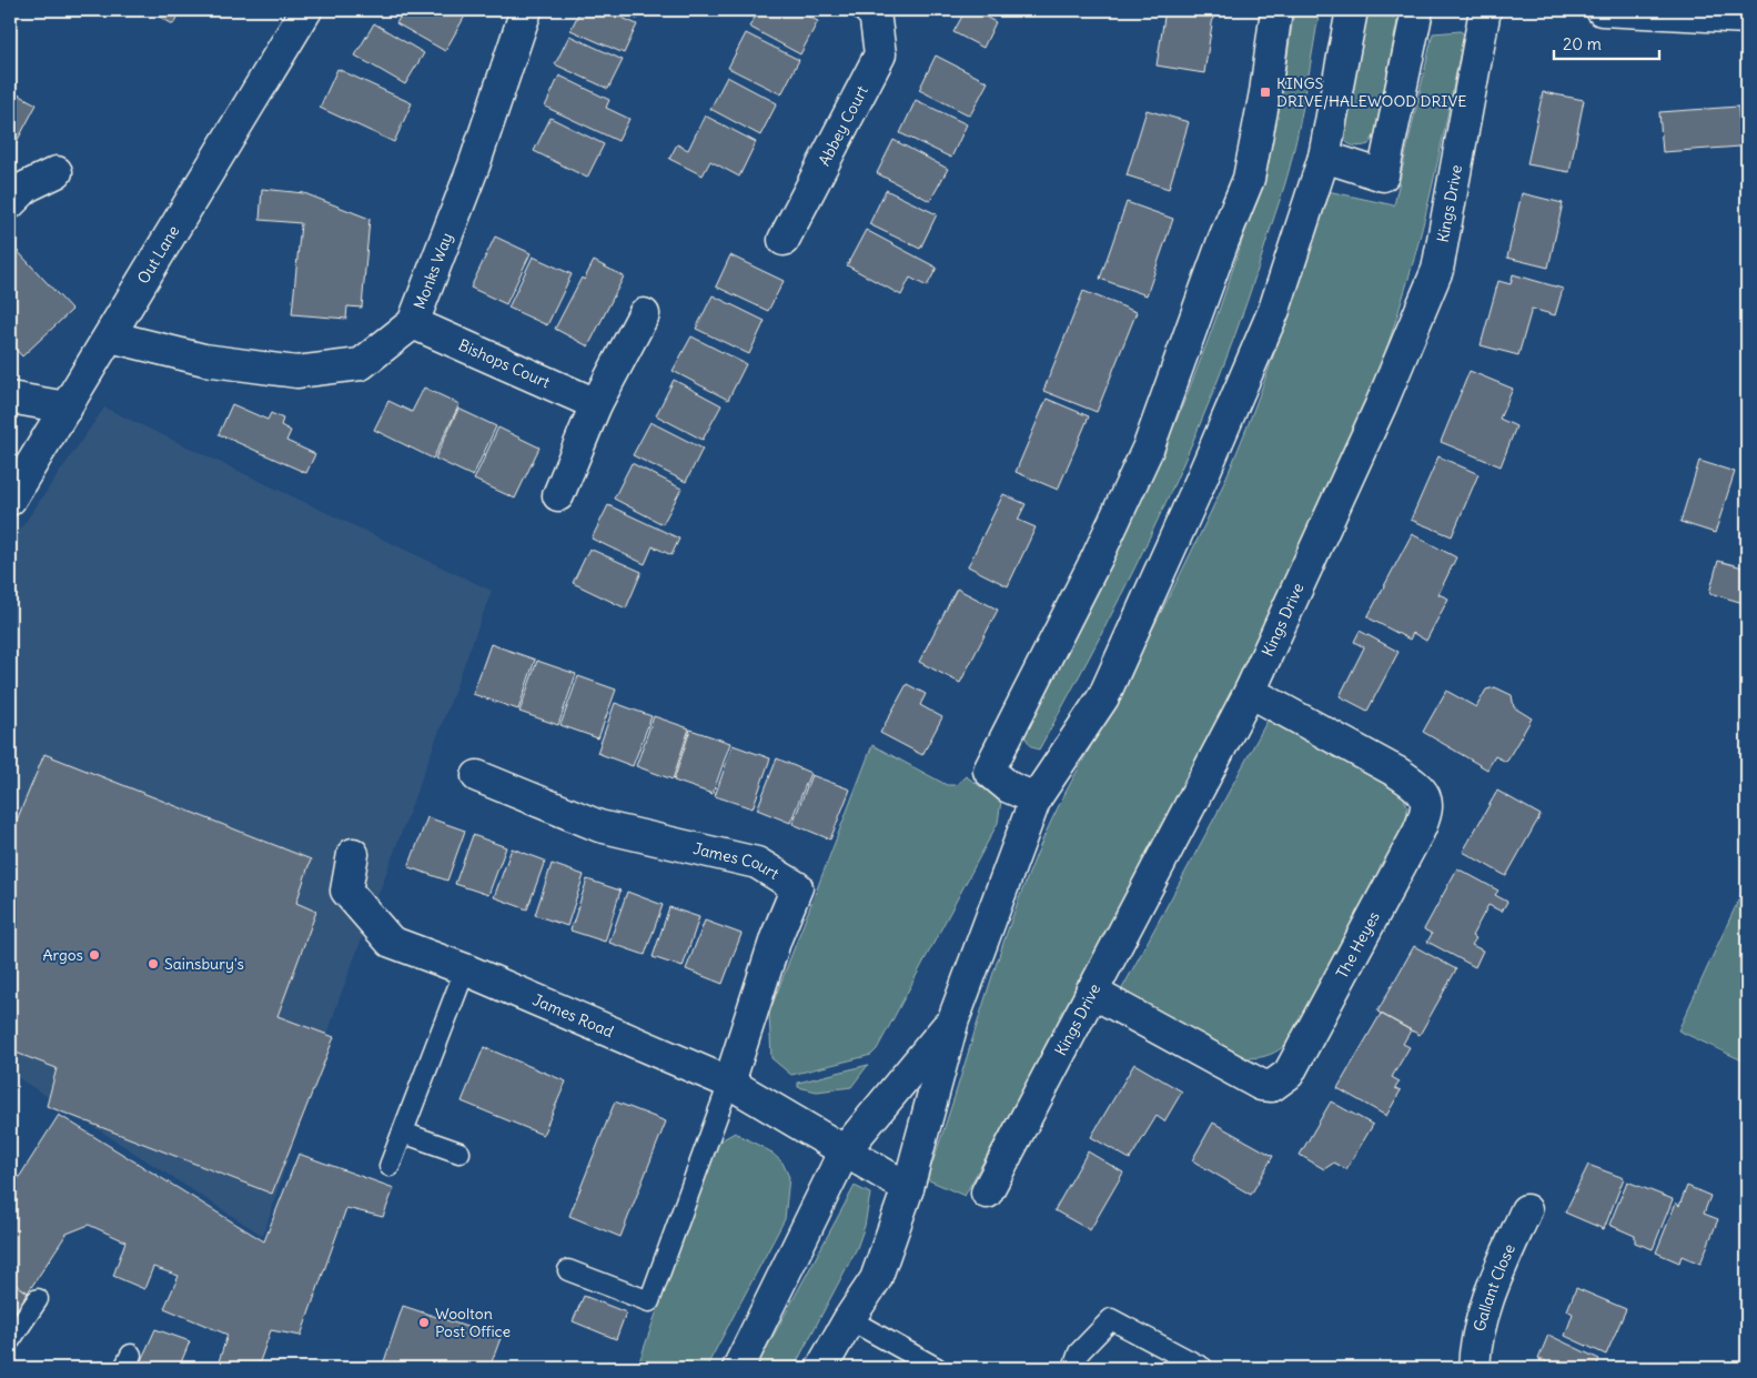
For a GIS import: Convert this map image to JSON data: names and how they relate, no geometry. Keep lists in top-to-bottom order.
{
  "streets": {
    "street": [
      "Abbey Court",
      "Kings Drive",
      "Out Lane",
      "Monks Way",
      "Bishops Court",
      "James Court",
      "The Heyes",
      "James Road",
      "Gallant Close"
    ]
  },
  "crossings": [
    ["Kings Drive", "The Heyes"],
    ["Out Lane", "Monks Way"],
    ["Monks Way", "Bishops Court"],
    ["James Court", "James Road"]
  ],
  "places": {
    "transit": ["KINGS DRIVE/HALEWOOD DRIVE"],
    "other": ["Argos", "Sainsbury's", "Woolton Post Office"]
  },
  "scale_bar": "20 m"
}
